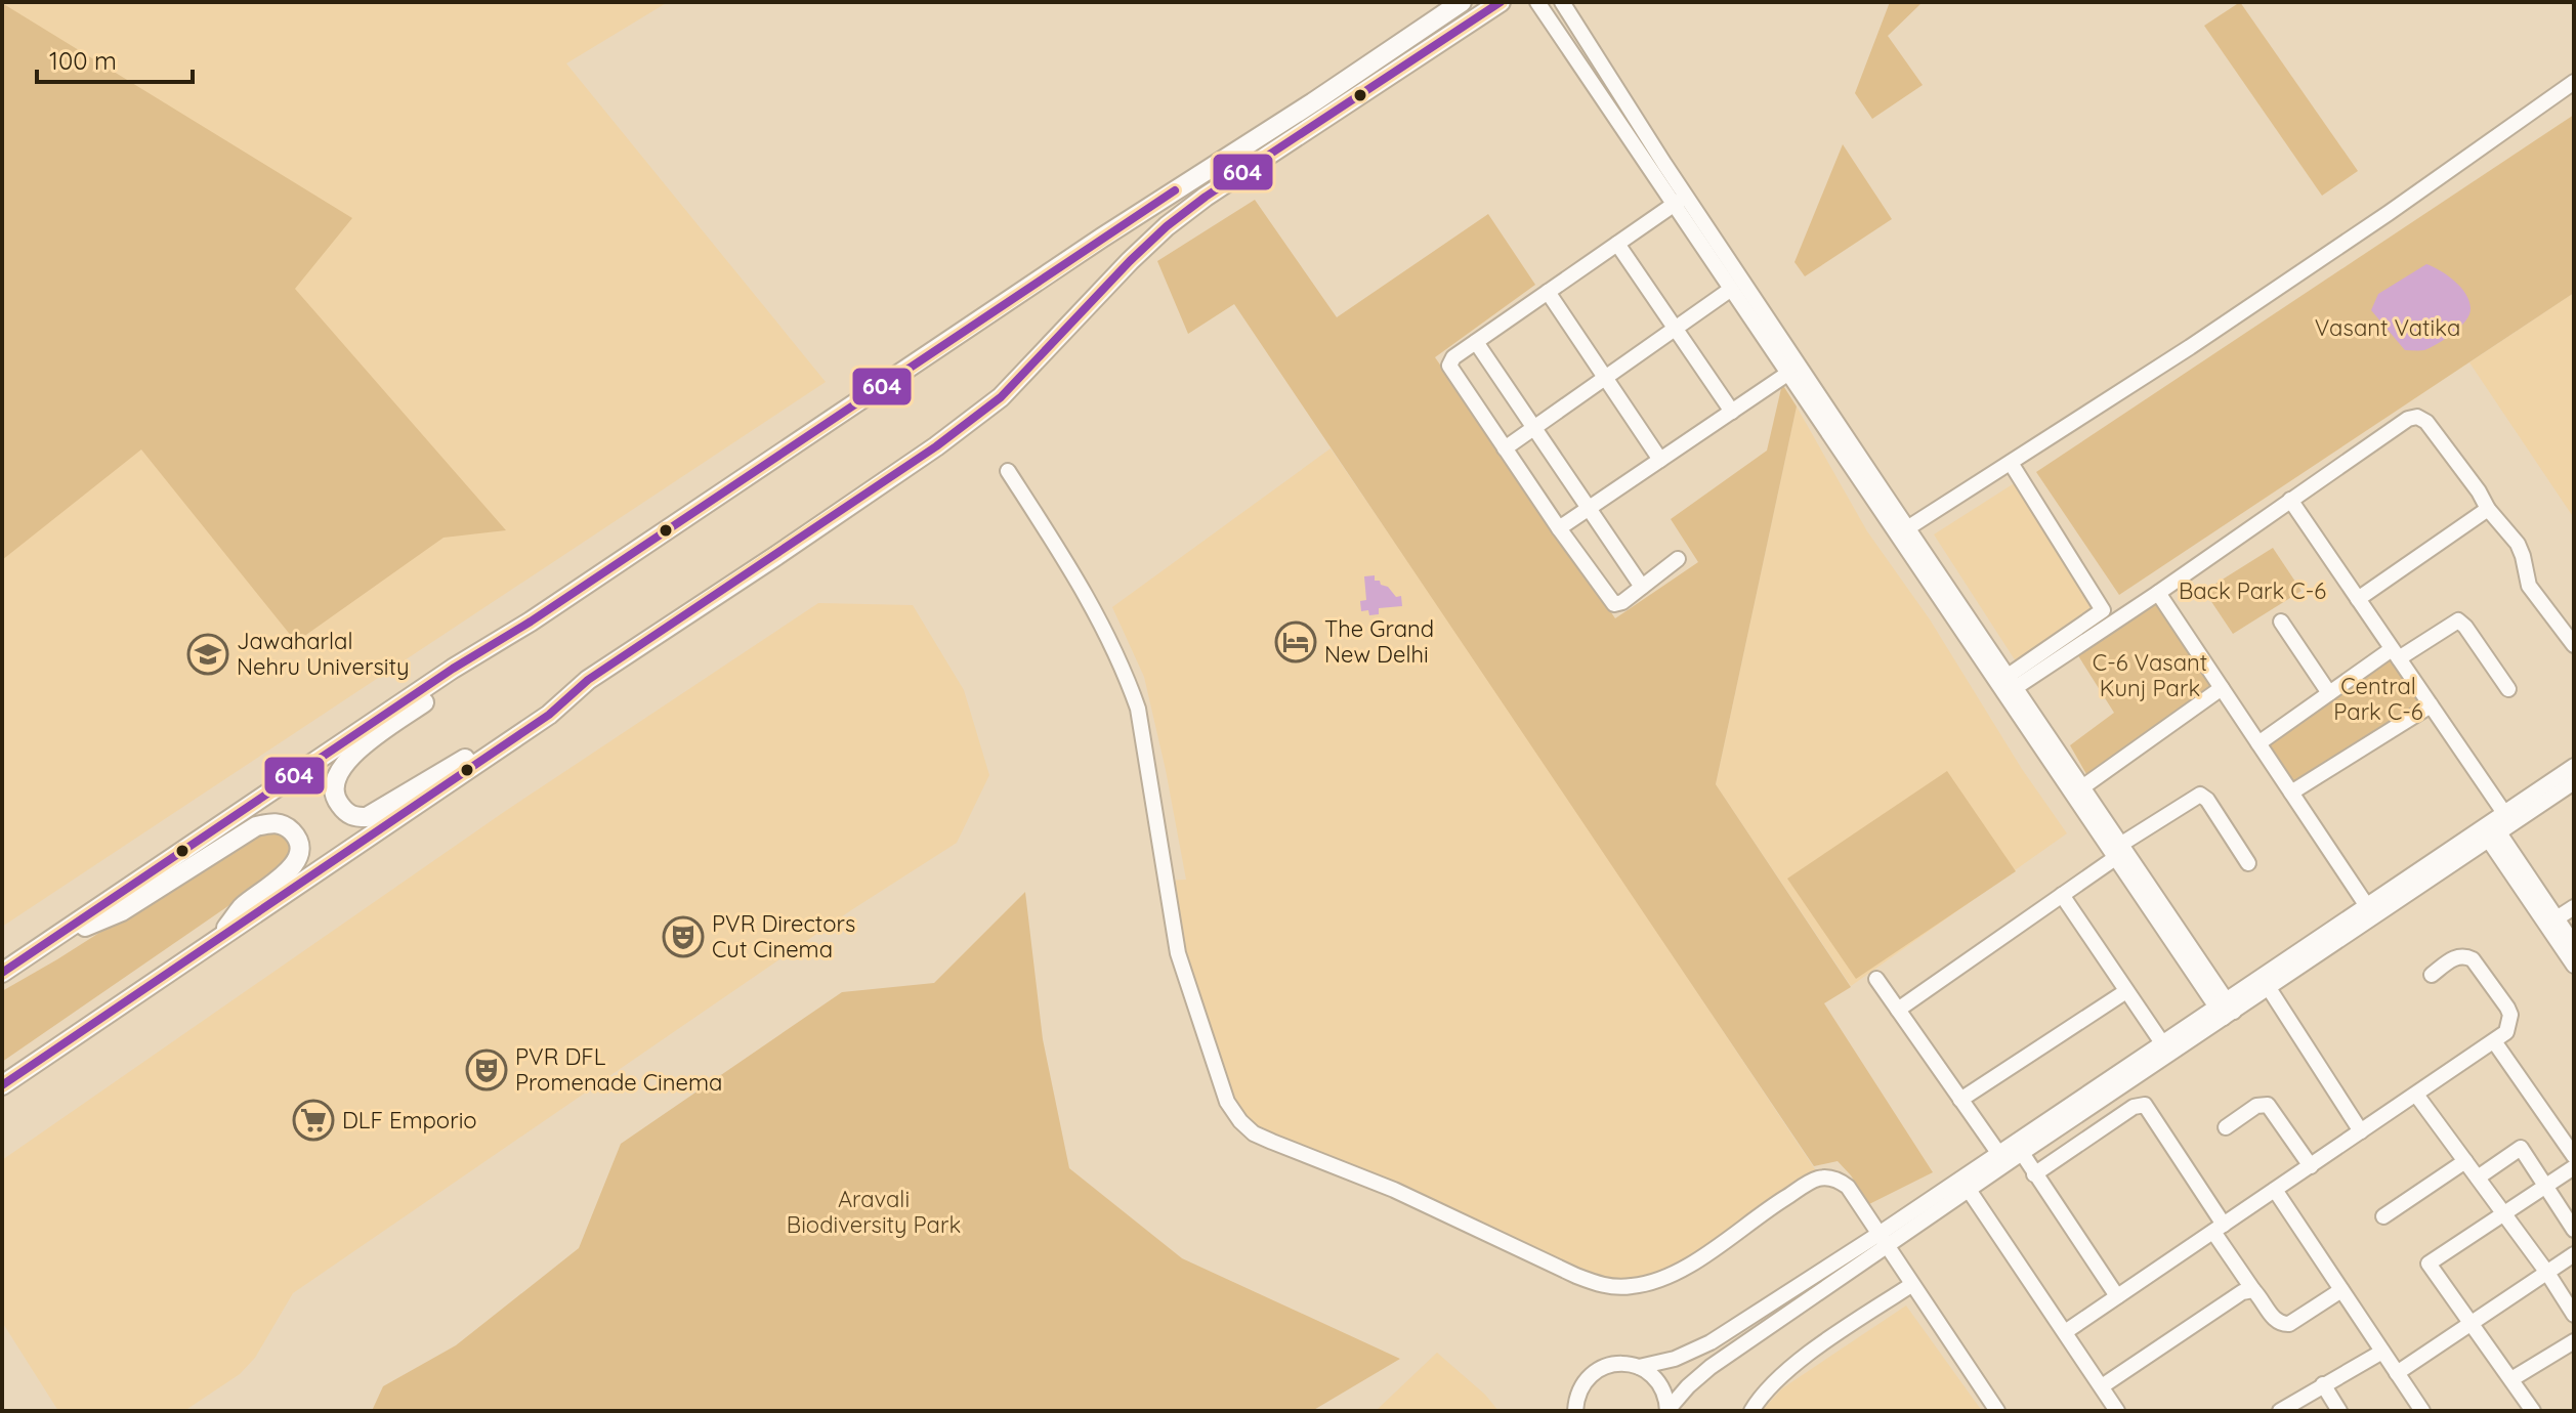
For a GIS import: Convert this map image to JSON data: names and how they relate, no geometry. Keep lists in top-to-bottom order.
{
  "parks": [
    "Vasant Vatika",
    "Back Park C-6",
    "C-6 Vasant Kunj Park",
    "Central Park C-6",
    "Aravali Biodiversity Park"
  ],
  "places": {
    "hotel": ["The Grand New Delhi"],
    "school or university": ["Jawaharlal Nehru University"],
    "theatre": ["PVR Directors Cut Cinema", "PVR DFL Promenade Cinema"],
    "supermarket": ["DLF Emporio"]
  },
  "lines": ["transit line 604"],
  "scale_bar": "100 m"
}
